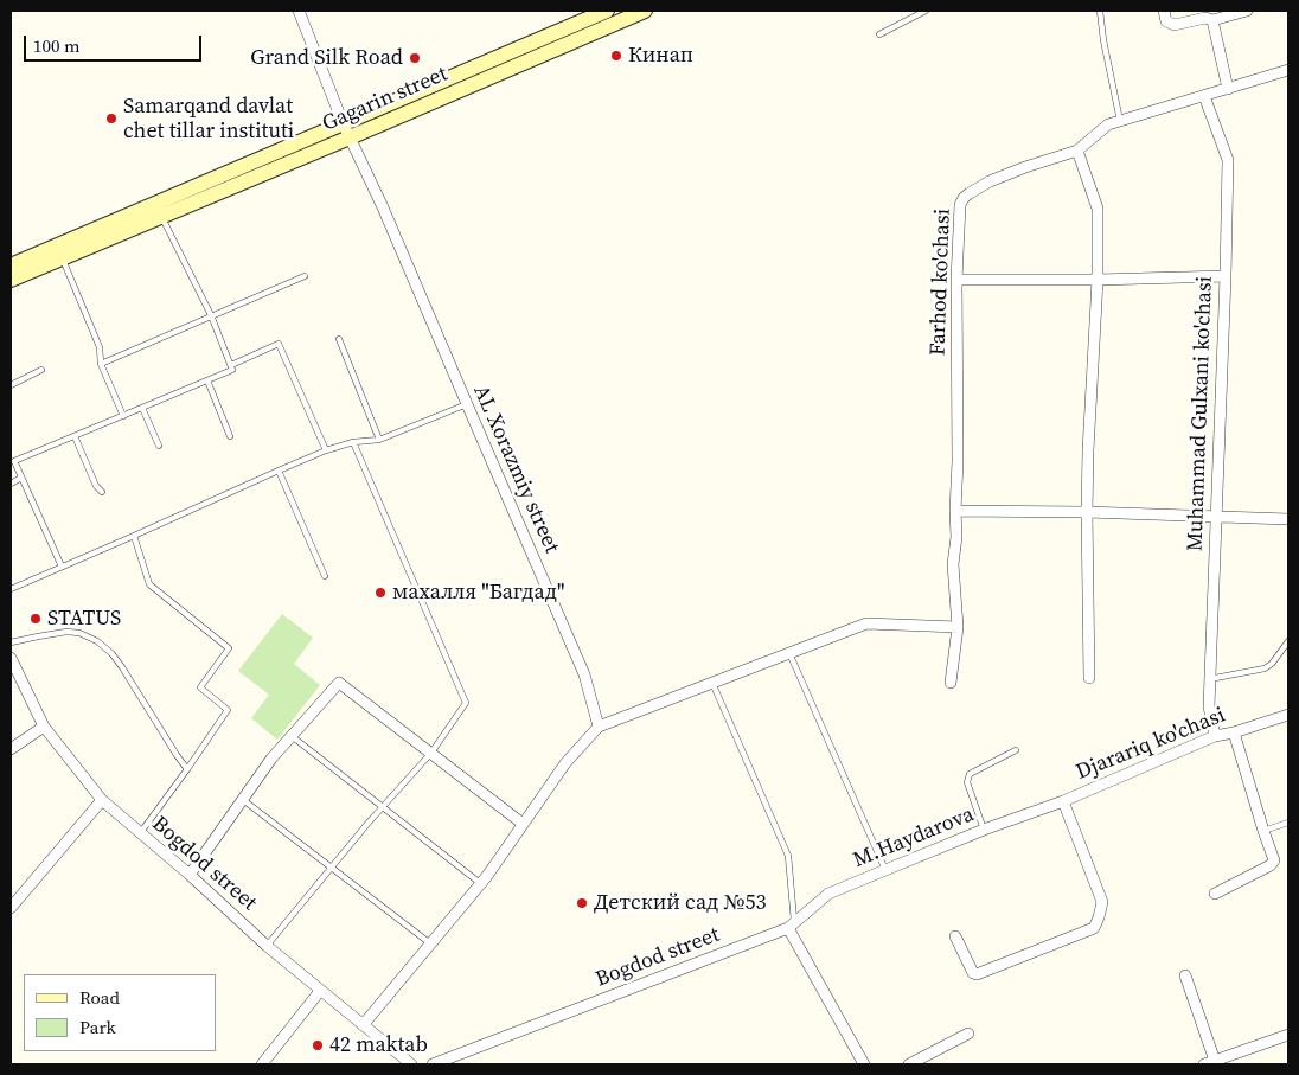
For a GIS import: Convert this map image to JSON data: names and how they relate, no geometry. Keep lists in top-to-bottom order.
{
  "streets": {
    "main road": ["Gagarin street"],
    "street": [
      "Farhod ko'chasi",
      "Muhammad Gulxani ko'chasi",
      "AL Xorazmiy street",
      "Djarariq ko'chasi",
      "M.Haydarova",
      "Bogdod street"
    ]
  },
  "crossings": [
    ["Gagarin street", "AL Xorazmiy street"],
    ["Farhod ko'chasi", "Muhammad Gulxani ko'chasi"],
    ["Muhammad Gulxani ko'chasi", "Djarariq ko'chasi"],
    ["Djarariq ko'chasi", "M.Haydarova"],
    ["M.Haydarova", "Bogdod street"]
  ],
  "places": [
    "Кинап",
    "Grand Silk Road",
    "Samarqand davlat chet tillar instituti",
    "махалля \"Багдад\"",
    "STATUS",
    "Детский сад №53",
    "42 maktab"
  ],
  "legend": ["Road", "Park"],
  "scale_bar": "100 m"
}
